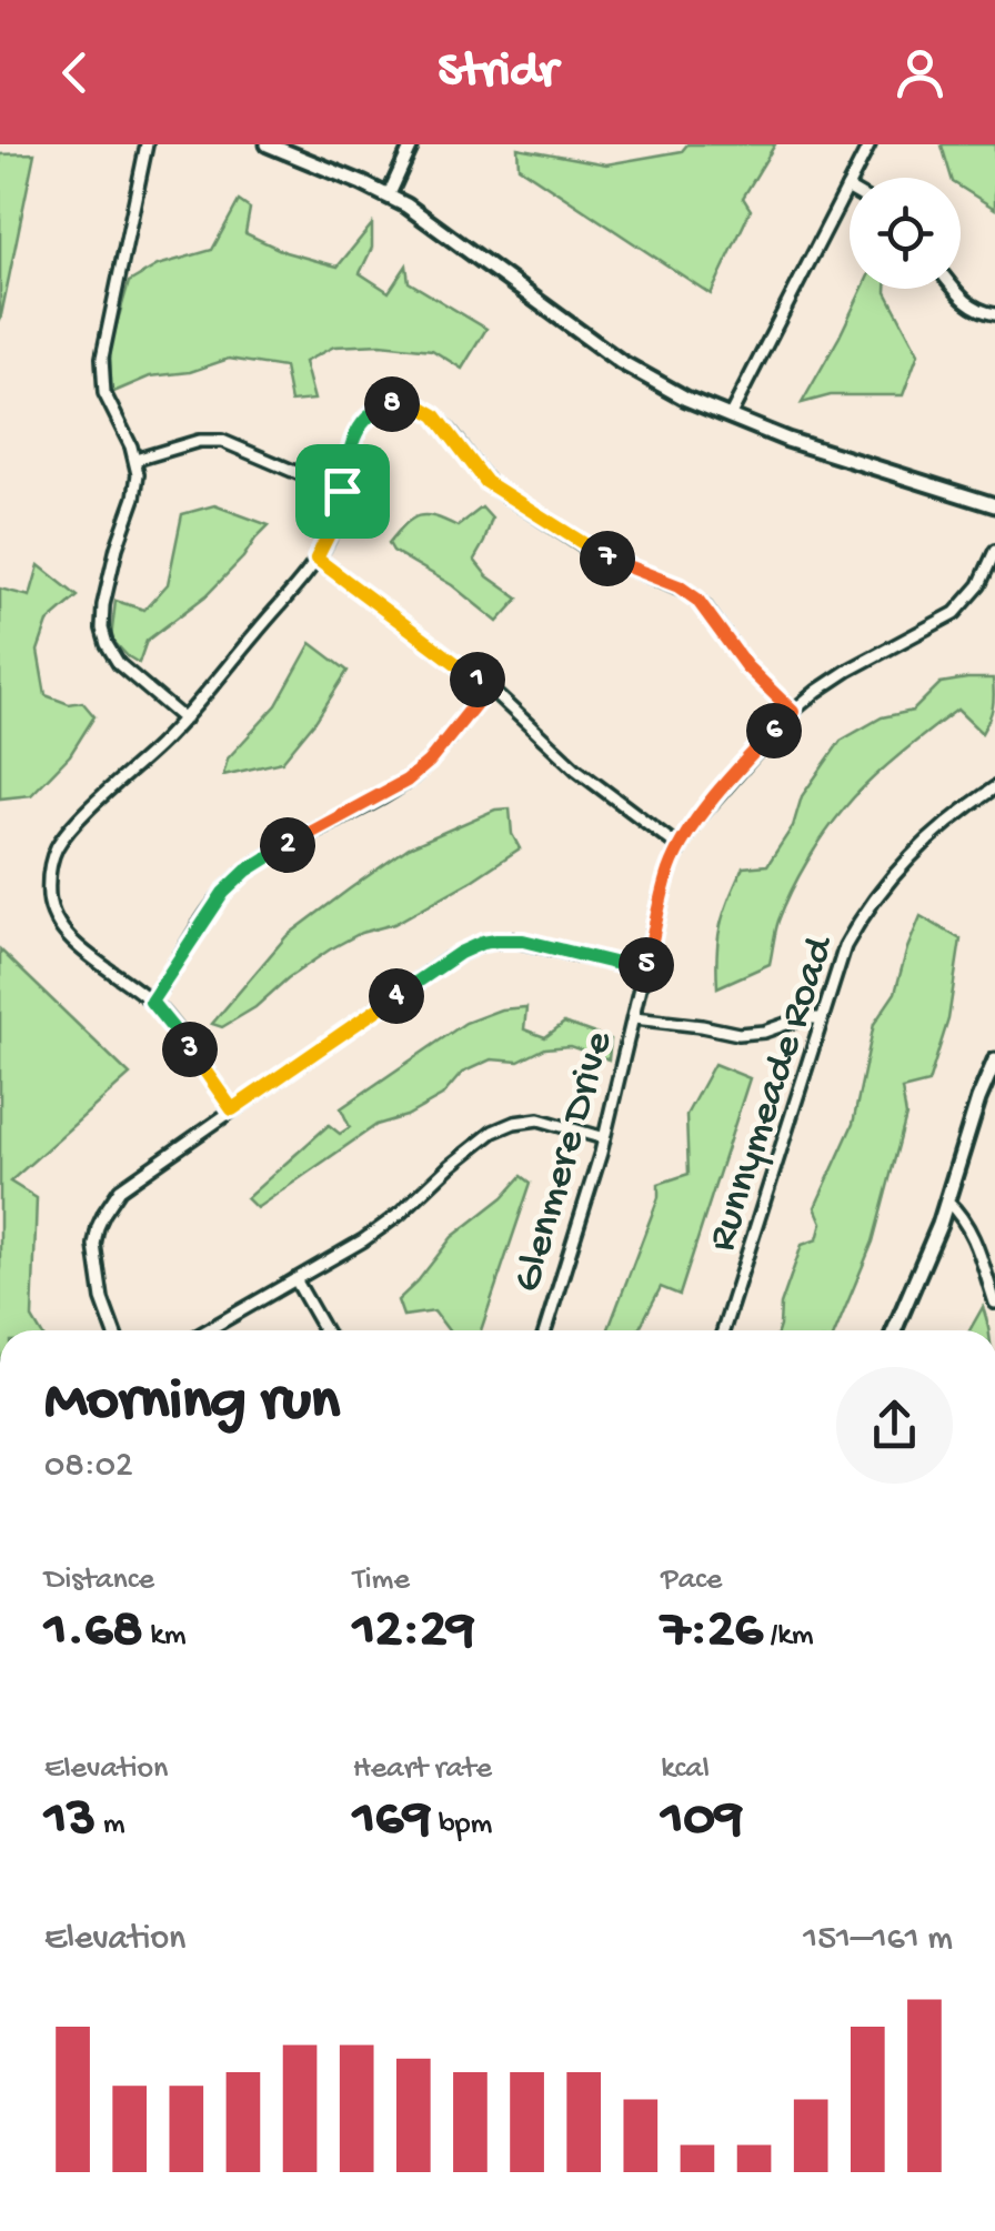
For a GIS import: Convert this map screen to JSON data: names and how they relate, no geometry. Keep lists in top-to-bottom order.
{
  "streets": {
    "street": ["Runnymeade Road", "Glenmere Drive"]
  },
  "page": {
    "header": "Stridr",
    "pins": [
      "8",
      "7",
      "1",
      "6",
      "2",
      "5",
      "4",
      "3"
    ],
    "heading": ["Morning run", "08:02"],
    "stats": [
      ["Distance", "1.68 km"],
      ["Time", "12:29"],
      ["Pace", "7:26 /km"],
      ["Elevation", "13 m"],
      ["Heart rate", "169 bpm"],
      ["kcal", "109"]
    ],
    "chart": ["Elevation", "151–161 m"]
  }
}
